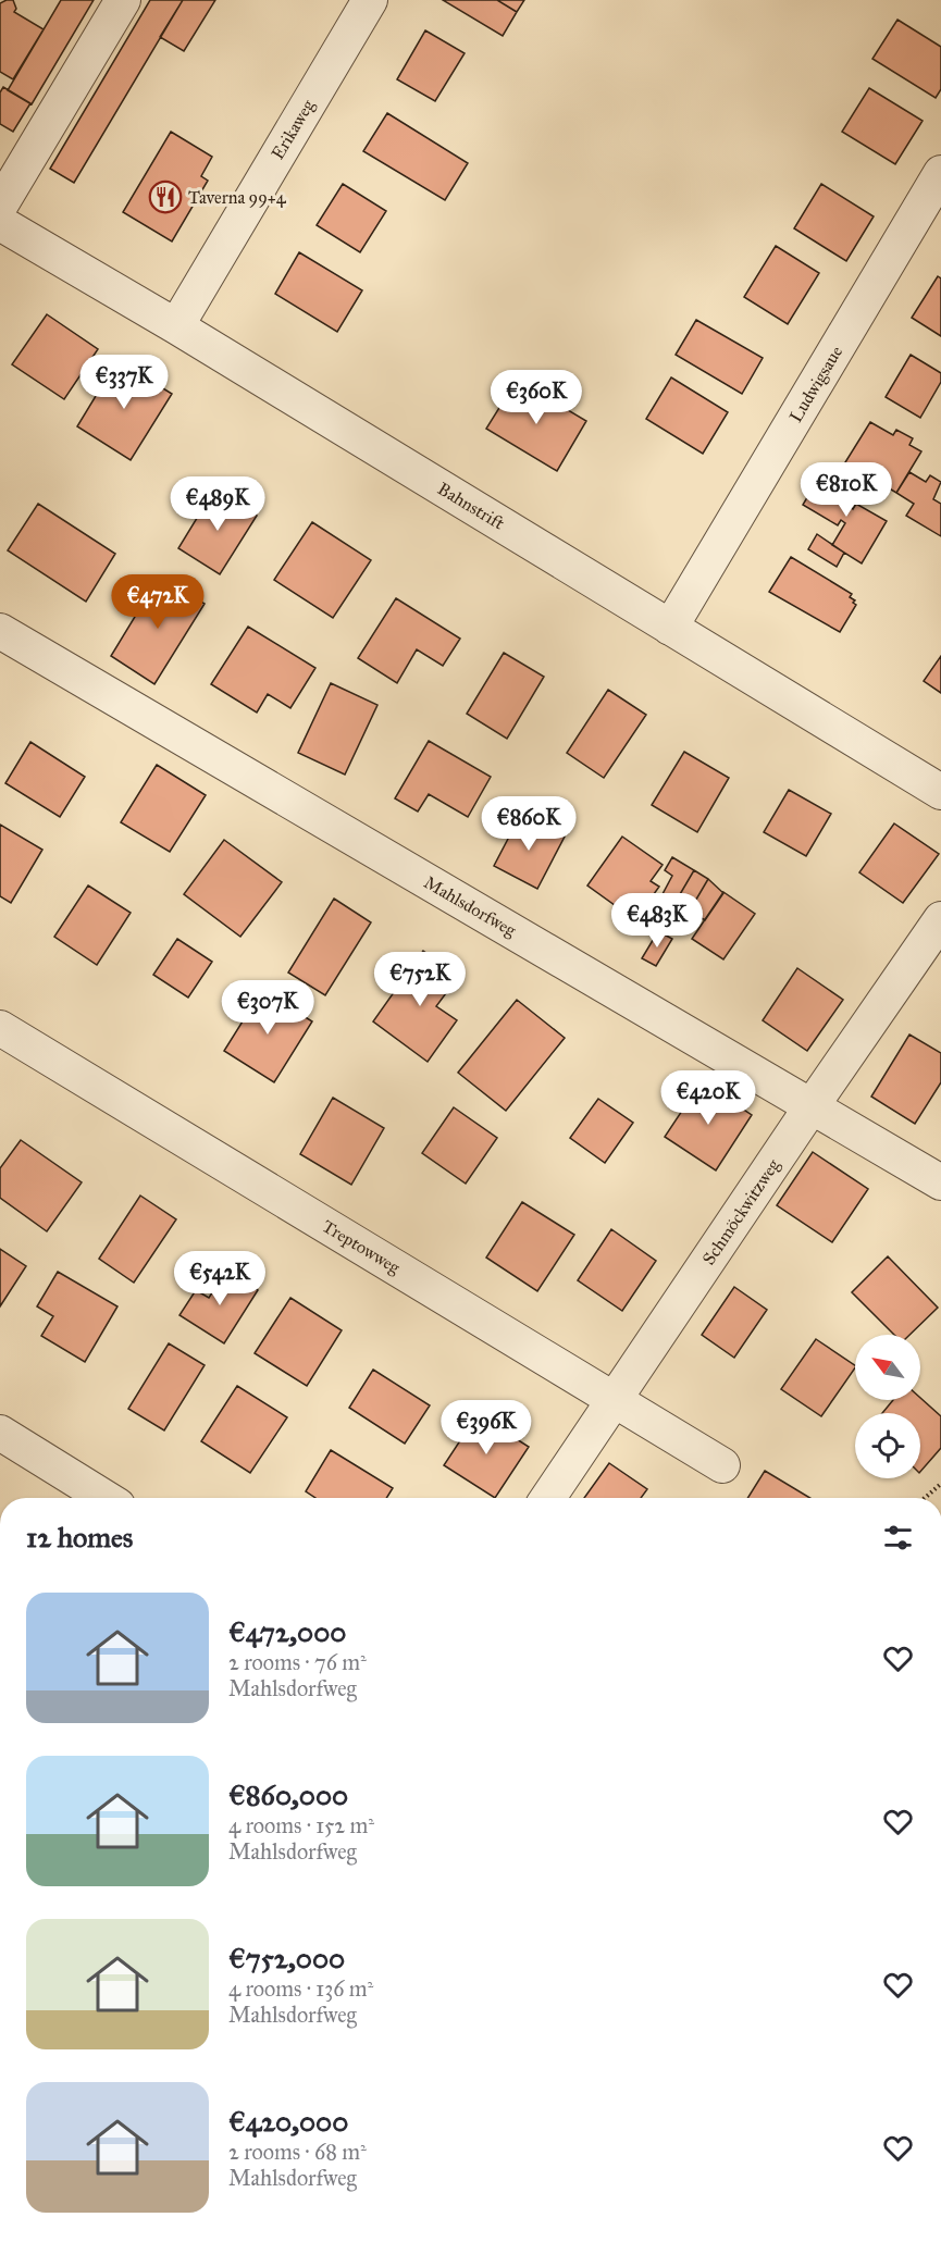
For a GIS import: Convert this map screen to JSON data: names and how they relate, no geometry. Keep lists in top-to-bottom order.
{
  "streets": {
    "street": [
      "Erikaweg",
      "Ludwigsaue",
      "Bahnstrift",
      "Mahlsdorfweg",
      "Schmöckwitzweg",
      "Treptowweg"
    ]
  },
  "crossings": [
    ["Erikaweg", "Bahnstrift"],
    ["Ludwigsaue", "Bahnstrift"],
    ["Mahlsdorfweg", "Schmöckwitzweg"],
    ["Schmöckwitzweg", "Treptowweg"]
  ],
  "places": {
    "restaurant": ["Taverna 99+4"]
  },
  "north": "top left",
  "page": {
    "price": [
      "€337K",
      "€360K",
      "€810K",
      "€489K",
      "€472K",
      "€860K",
      "€483K",
      "€752K",
      "€307K",
      "€420K",
      "€542K",
      "€396K"
    ],
    "heading": "12 homes",
    "list": [
      {
        "name": "€472,000",
        "note": "2 rooms · 76 m² · Mahlsdorfweg"
      },
      {
        "name": "€860,000",
        "note": "4 rooms · 152 m² · Mahlsdorfweg"
      },
      {
        "name": "€752,000",
        "note": "4 rooms · 136 m² · Mahlsdorfweg"
      },
      {
        "name": "€420,000",
        "note": "2 rooms · 68 m² · Mahlsdorfweg"
      }
    ]
  }
}
